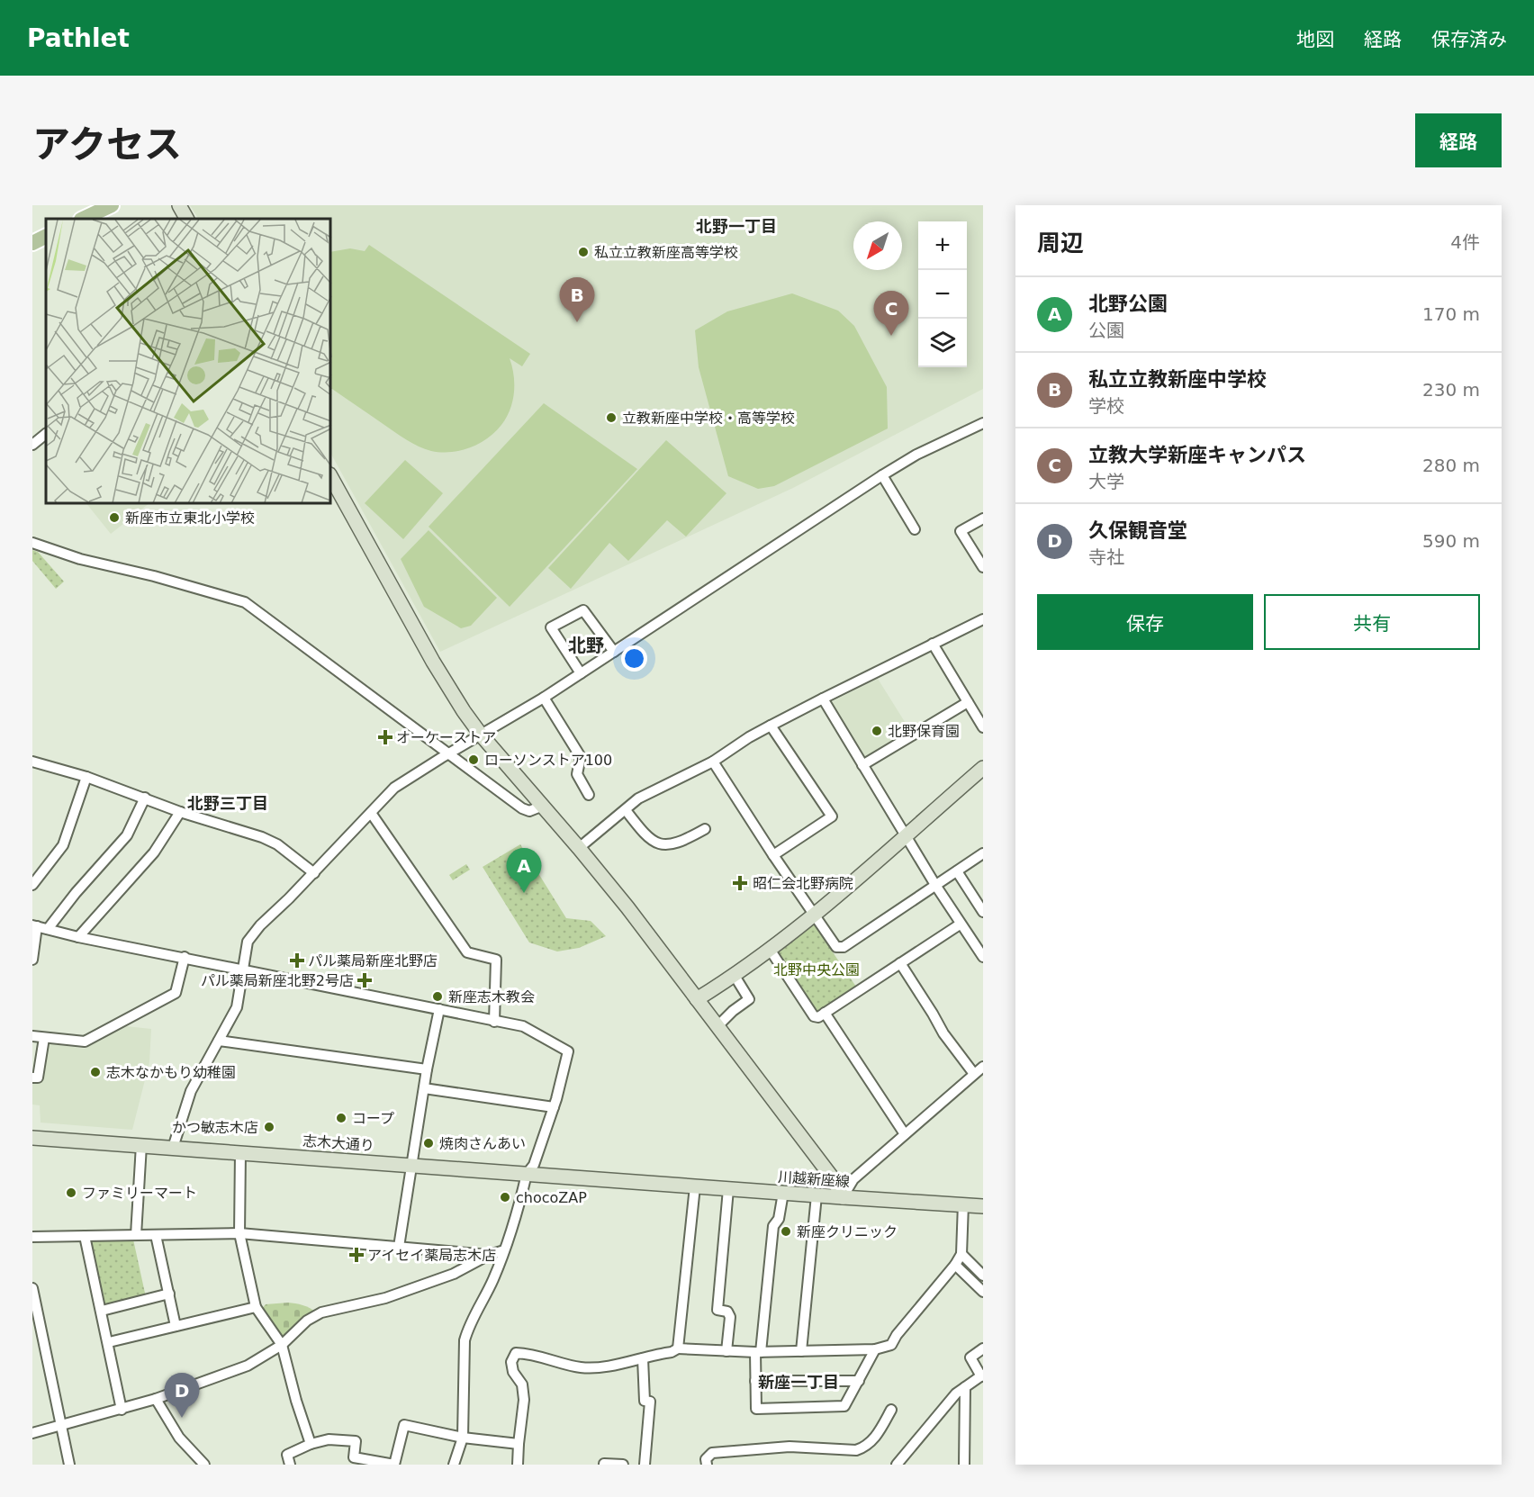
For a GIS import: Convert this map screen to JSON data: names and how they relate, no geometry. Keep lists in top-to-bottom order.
{
  "streets": {
    "street": ["志木大通り", "川越新座線"]
  },
  "crossings": [
    ["志木大通り", "川越新座線"]
  ],
  "districts": [
    "北野一丁目",
    "北野",
    "北野三丁目",
    "新座一丁目"
  ],
  "parks": ["北野中央公園"],
  "places": {
    "other": [
      "私立立教新座高等学校",
      "立教新座中学校・高等学校",
      "新座市立東北小学校",
      "北野保育園",
      "ローソンストア100",
      "新座志木教会",
      "志木なかもり幼稚園",
      "コープ",
      "かつ敏志木店",
      "焼肉さんあい",
      "ファミリーマート",
      "chocoZAP",
      "新座クリニック"
    ],
    "health": [
      "オーケーストア",
      "昭仁会北野病院",
      "パル薬局新座北野店",
      "パル薬局新座北野2号店",
      "アイセイ薬局志木店"
    ]
  },
  "north": "bottom left",
  "page": {
    "header": "Pathlet",
    "nav": ["地図", "経路", "保存済み"],
    "title": "アクセス",
    "buttons": [
      "経路",
      ["保存", "共有"]
    ],
    "heading": ["周辺", "4件"],
    "map_buttons": ["+", "−"],
    "list": [
      {
        "mark": "A",
        "name": "北野公園",
        "note": "公園",
        "value": "170 m"
      },
      {
        "mark": "B",
        "name": "私立立教新座中学校",
        "note": "学校",
        "value": "230 m"
      },
      {
        "mark": "C",
        "name": "立教大学新座キャンパス",
        "note": "大学",
        "value": "280 m"
      },
      {
        "mark": "D",
        "name": "久保観音堂",
        "note": "寺社",
        "value": "590 m"
      }
    ],
    "pins": [
      "B",
      "C",
      "A",
      "D"
    ]
  }
}
